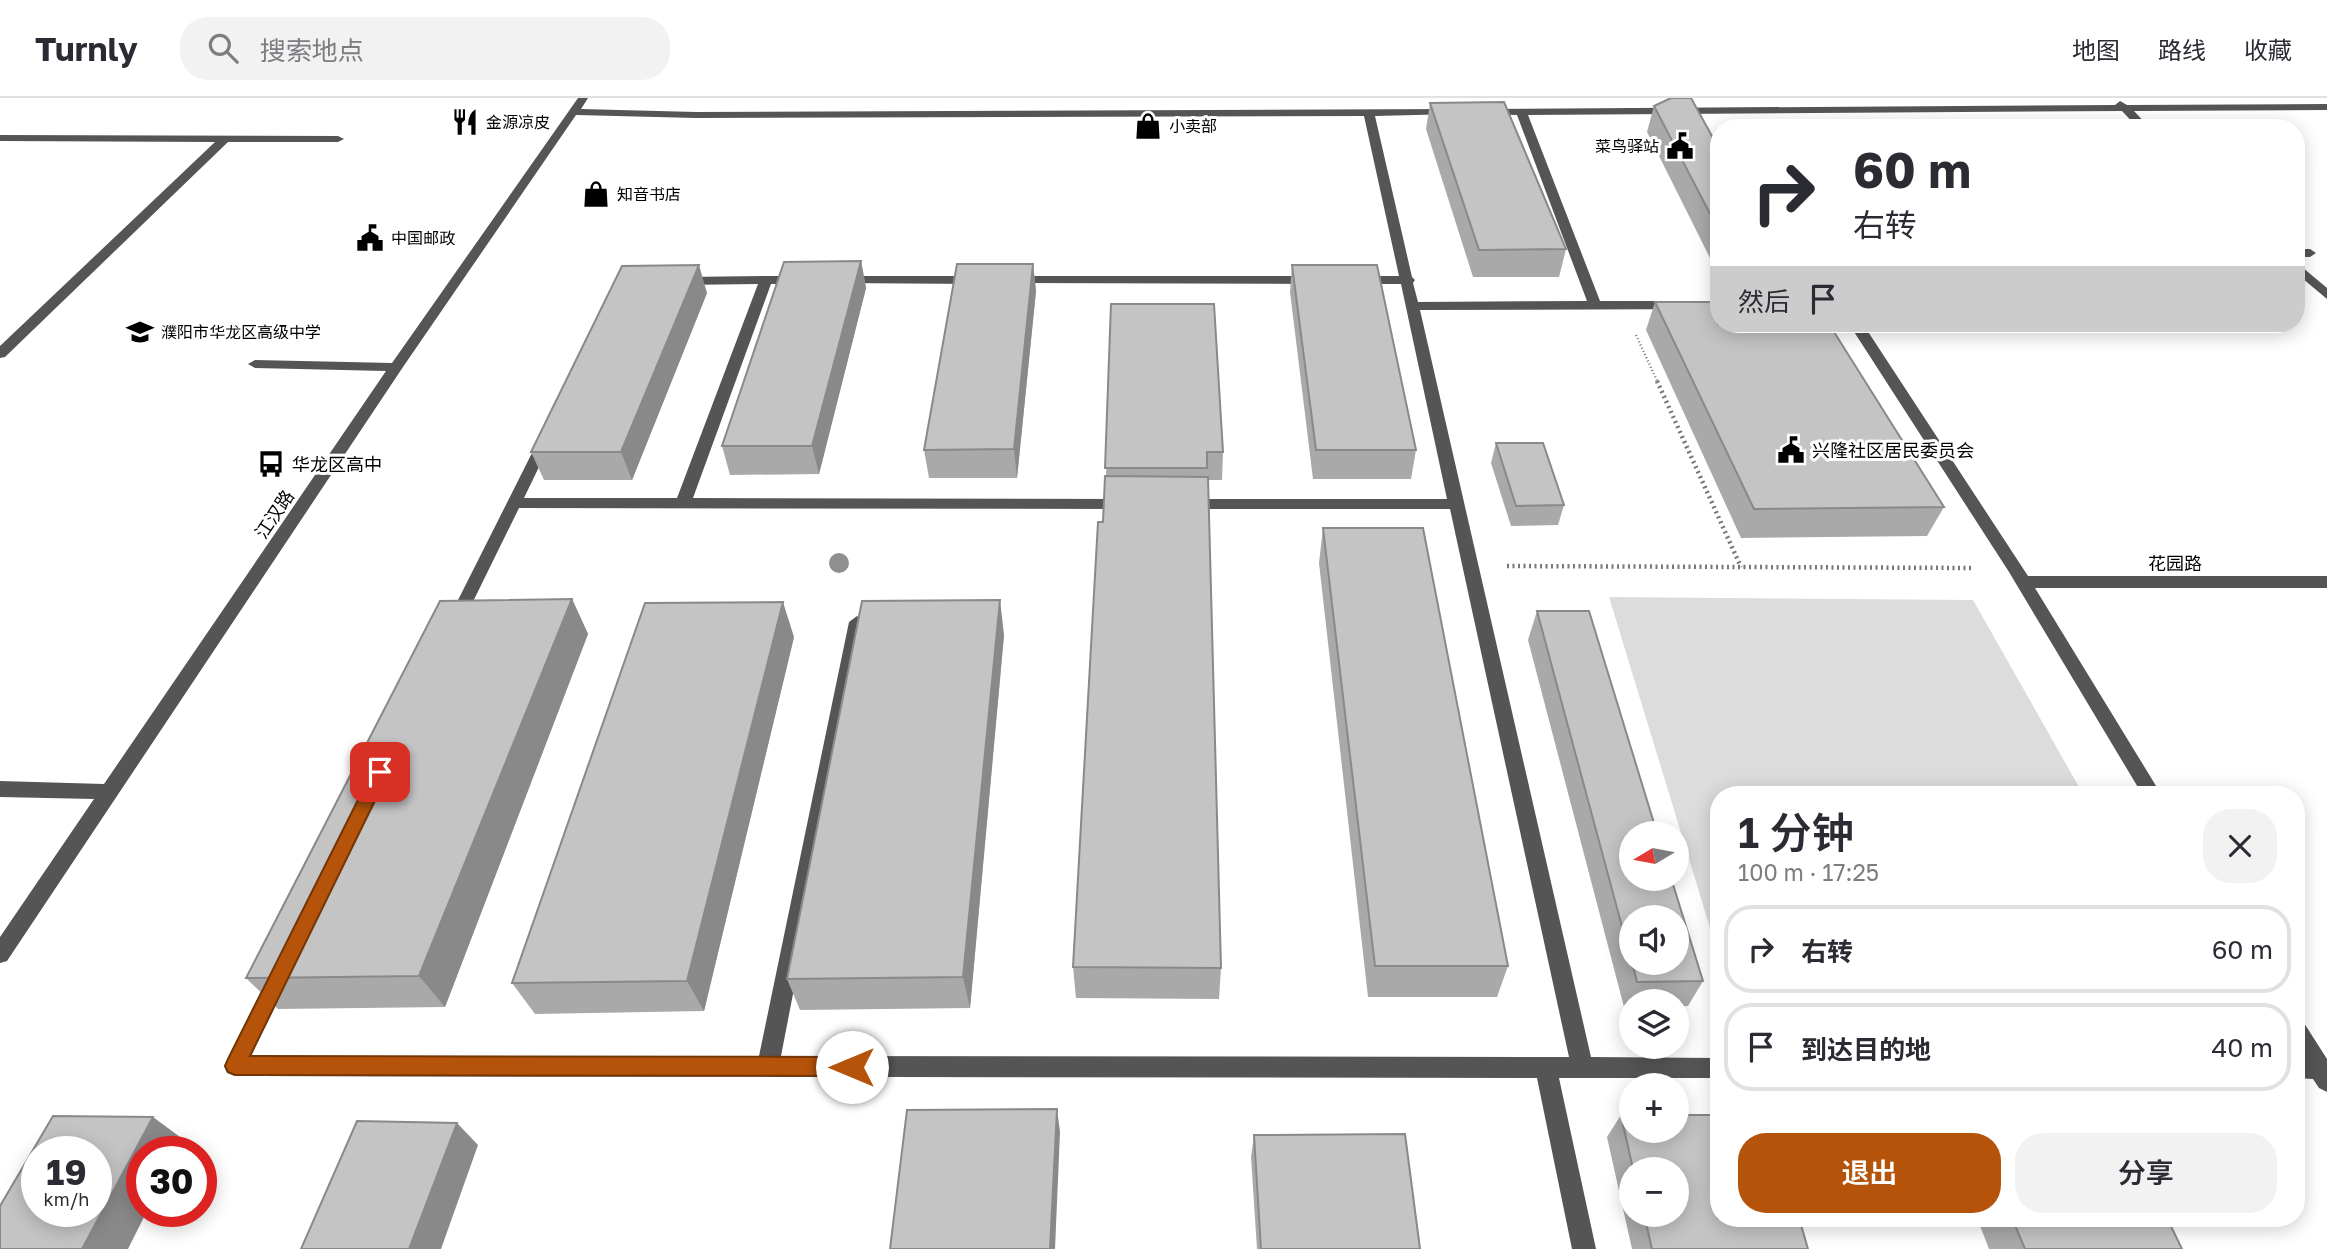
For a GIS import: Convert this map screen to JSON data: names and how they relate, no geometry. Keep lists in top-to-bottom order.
{
  "streets": {
    "street": ["江汉路", "花园路"]
  },
  "places": {
    "restaurant": ["金源凉皮"],
    "shop": ["小卖部", "知音书店"],
    "public building": ["菜鸟驿站", "中国邮政", "兴隆社区居民委员会"],
    "school or university": ["濮阳市华龙区高级中学"],
    "bus stop": ["华龙区高中"]
  },
  "north": "left",
  "page": {
    "header": "Turnly",
    "search": "搜索地点",
    "nav": ["地图", "路线", "收藏"],
    "turn": ["60 m", "右转"],
    "then": "然后",
    "heading": ["1 分钟", "100 m · 17:25"],
    "map_buttons": ["+", "−"],
    "list": [
      {
        "name": "右转",
        "value": "60 m"
      },
      {
        "name": "到达目的地",
        "value": "40 m"
      }
    ],
    "buttons": ["退出", "分享"],
    "speed": "19 km/h",
    "limit": "30"
  }
}
